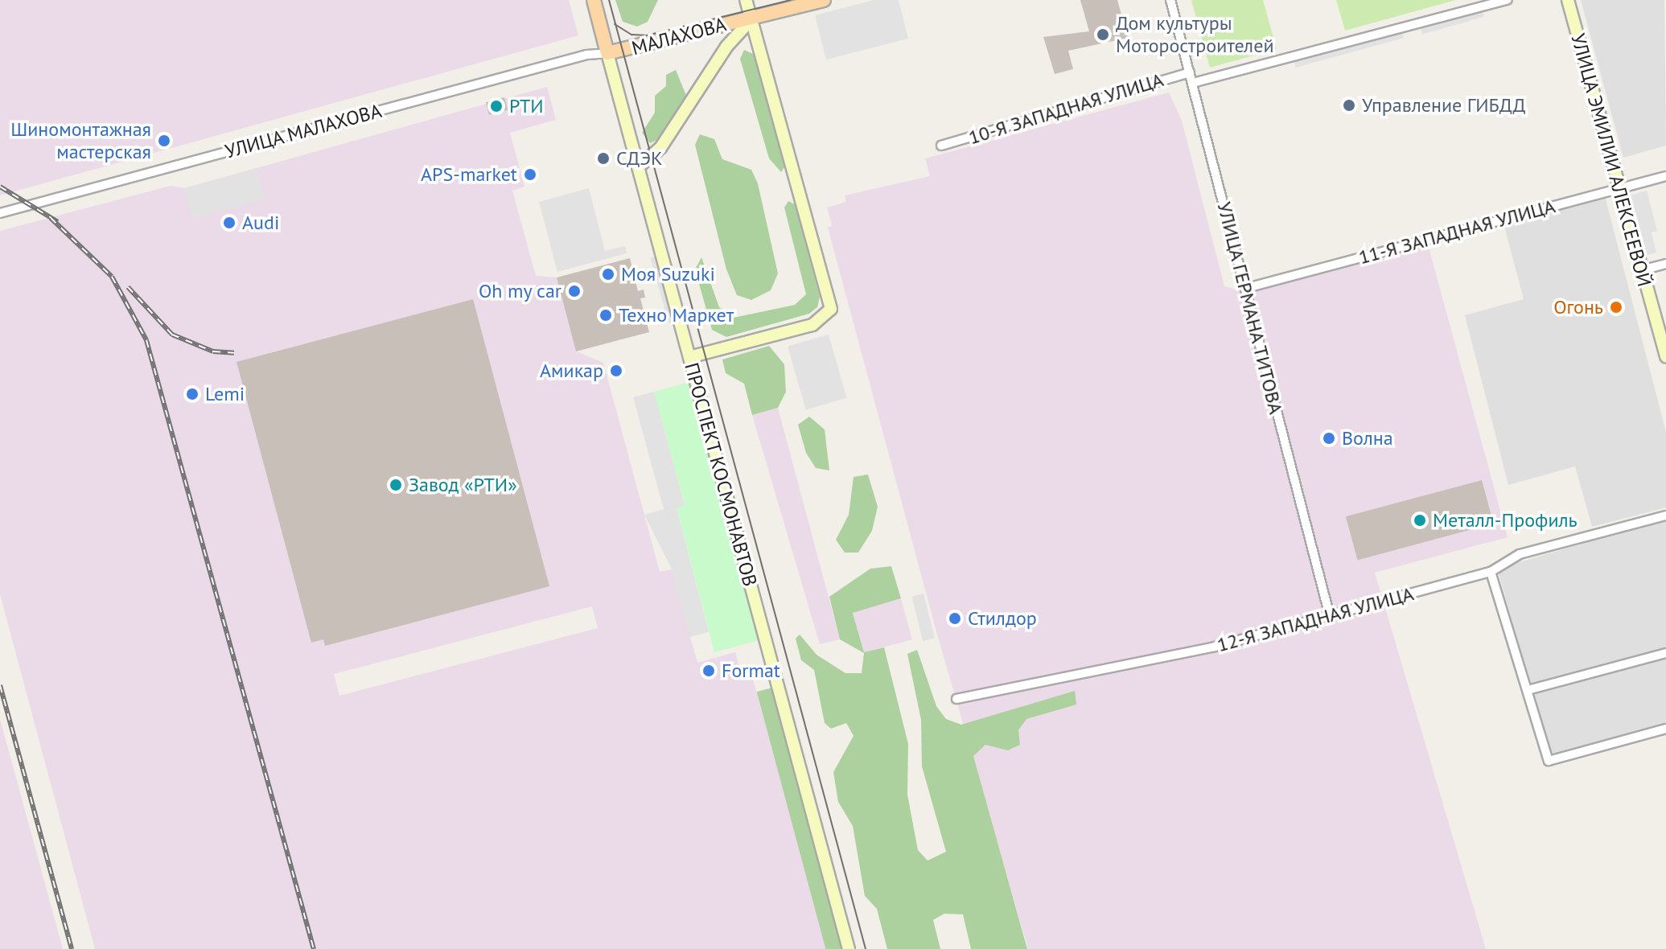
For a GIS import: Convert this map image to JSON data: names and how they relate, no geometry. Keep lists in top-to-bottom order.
{
  "streets": {
    "main road": ["МАЛАХОВА", "УЛИЦА ЭМИЛИИ АЛЕКСЕЕВОЙ", "ПРОСПЕКТ КОСМОНАВТОВ"],
    "street": [
      "10-Я ЗАПАДНАЯ УЛИЦА",
      "УЛИЦА МАЛАХОВА",
      "11-Я ЗАПАДНАЯ УЛИЦА",
      "УЛИЦА ГЕРМАНА ТИТОВА",
      "12-Я ЗАПАДНАЯ УЛИЦА"
    ]
  },
  "crossings": [
    ["МАЛАХОВА", "УЛИЦА МАЛАХОВА"],
    ["МАЛАХОВА", "ПРОСПЕКТ КОСМОНАВТОВ"],
    ["10-Я ЗАПАДНАЯ УЛИЦА", "УЛИЦА ГЕРМАНА ТИТОВА"],
    ["УЛИЦА МАЛАХОВА", "ПРОСПЕКТ КОСМОНАВТОВ"],
    ["УЛИЦА ЭМИЛИИ АЛЕКСЕЕВОЙ", "11-Я ЗАПАДНАЯ УЛИЦА"],
    ["11-Я ЗАПАДНАЯ УЛИЦА", "УЛИЦА ГЕРМАНА ТИТОВА"],
    ["УЛИЦА ГЕРМАНА ТИТОВА", "12-Я ЗАПАДНАЯ УЛИЦА"]
  ],
  "places": [
    "Дом культуры Моторостроителей",
    "Управление ГИБДД",
    "РТИ",
    "Шиномонтажная мастерская",
    "СДЭК",
    "АPS-market",
    "Audi",
    "Моя Suzuki",
    "Oh my car",
    "Огонь",
    "Техно Маркет",
    "Амикар",
    "Lemi",
    "Волна",
    "Завод «РТИ»",
    "Металл-Профиль",
    "Стилдор",
    "Format"
  ]
}
